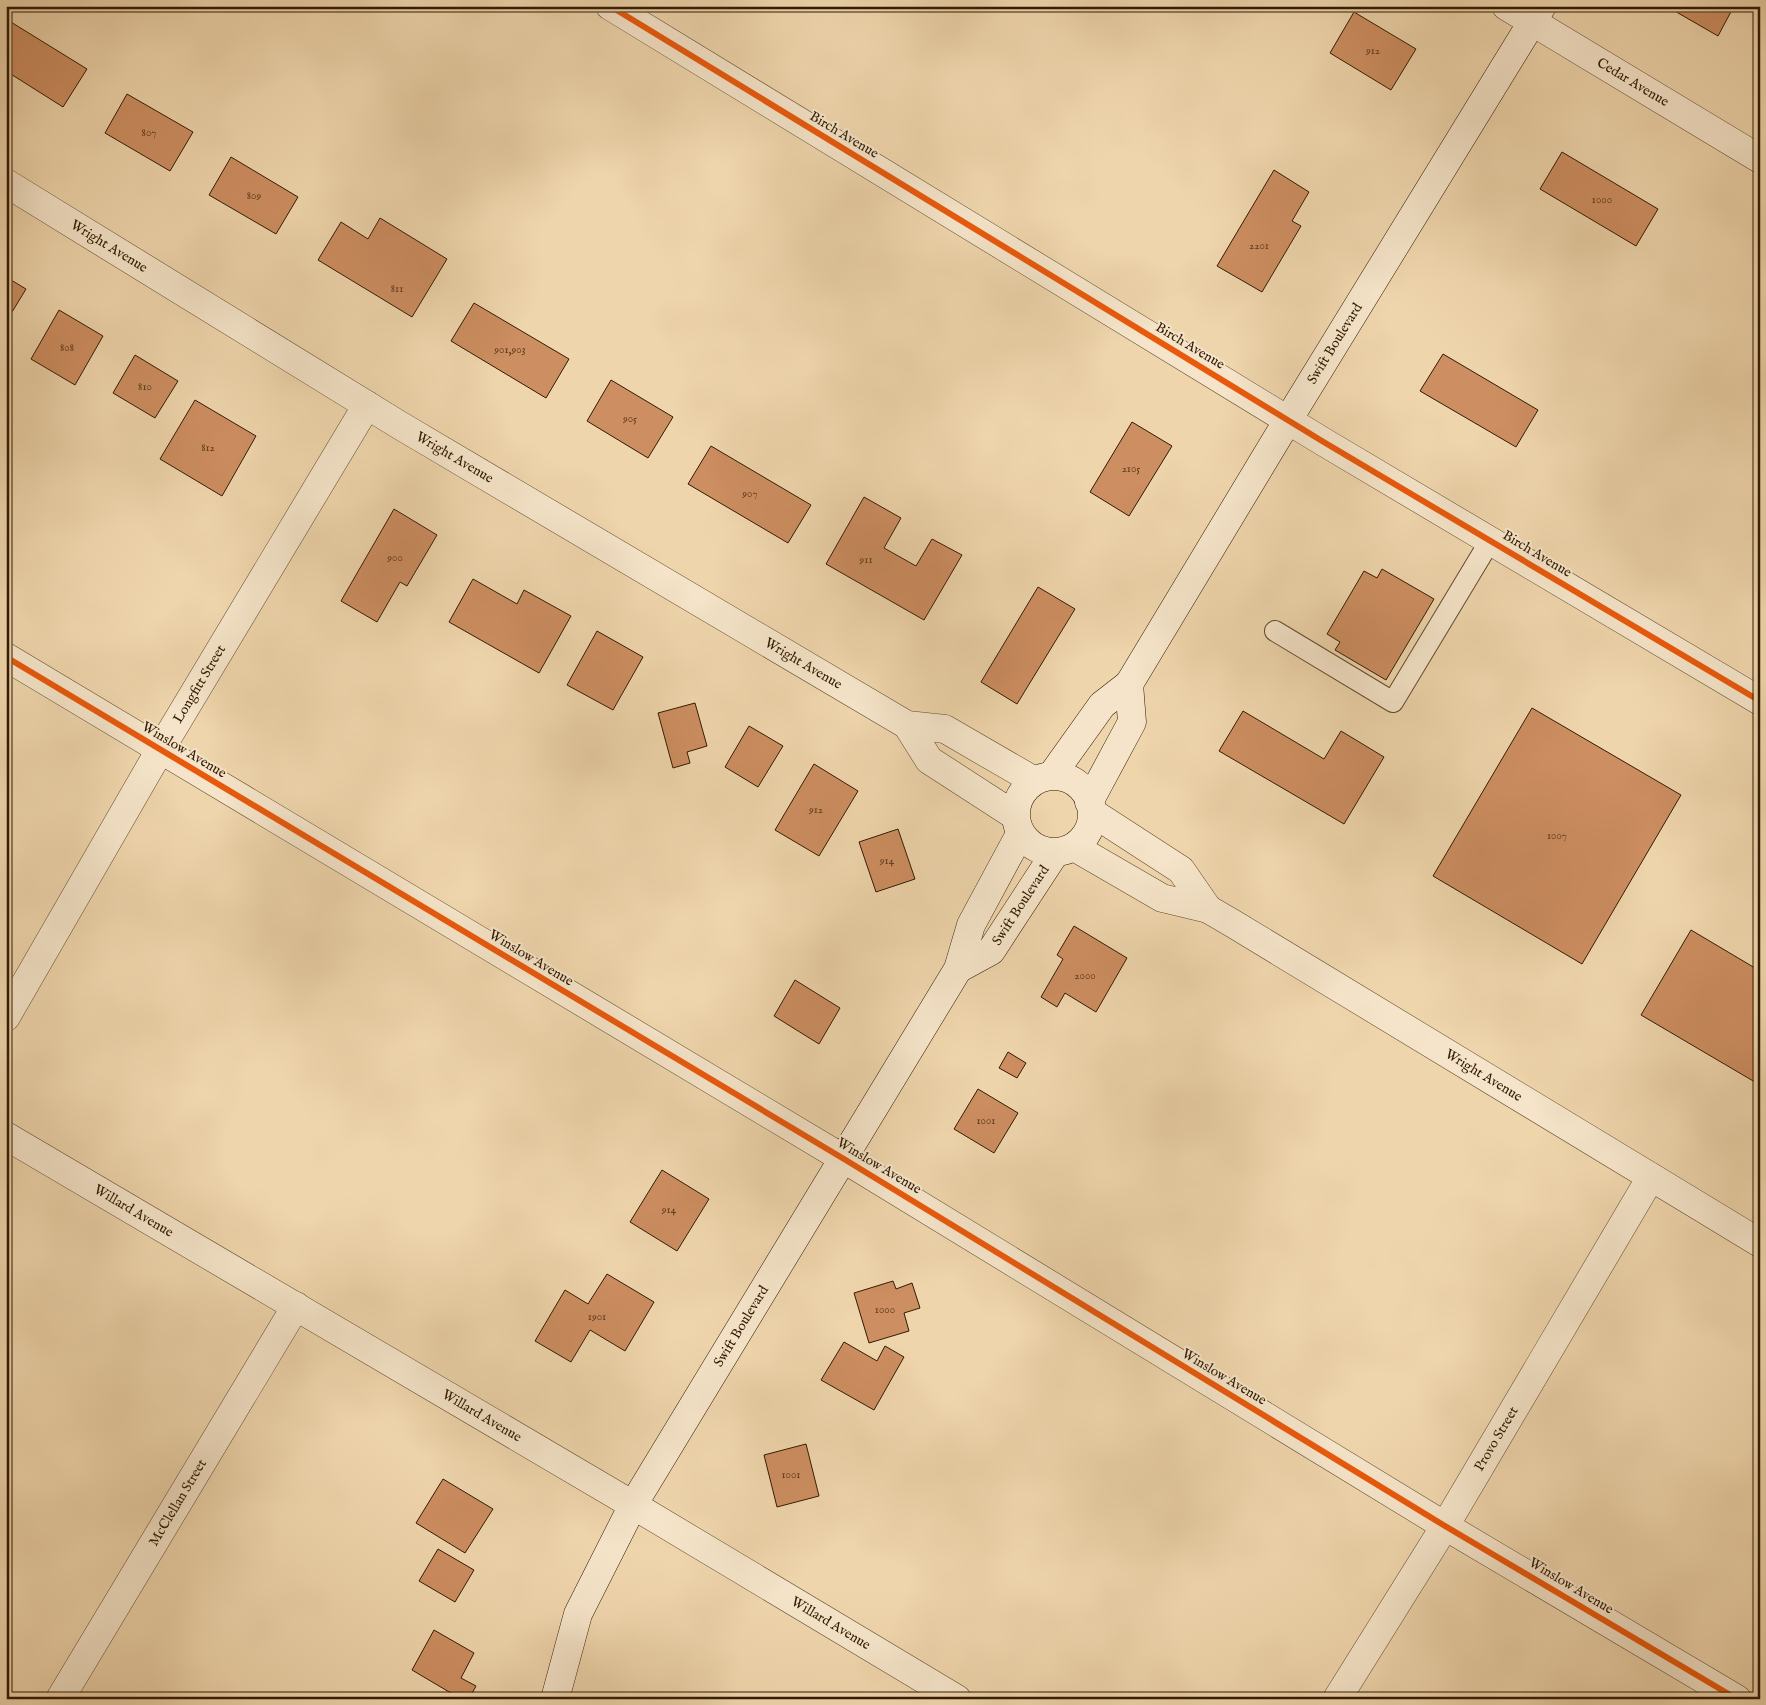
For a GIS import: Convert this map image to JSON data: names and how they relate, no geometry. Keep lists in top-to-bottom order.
{
  "streets": {
    "street": [
      "Cedar Avenue",
      "Birch Avenue",
      "Wright Avenue",
      "Swift Boulevard",
      "Longfitt Street",
      "Winslow Avenue",
      "Willard Avenue",
      "Provo Street",
      "McClellan Street"
    ]
  },
  "crossings": [
    ["Cedar Avenue", "Swift Boulevard"],
    ["Birch Avenue", "Swift Boulevard"],
    ["Wright Avenue", "Swift Boulevard"],
    ["Wright Avenue", "Longfitt Street"],
    ["Wright Avenue", "Provo Street"],
    ["Swift Boulevard", "Winslow Avenue"],
    ["Swift Boulevard", "Willard Avenue"],
    ["Longfitt Street", "Winslow Avenue"],
    ["Winslow Avenue", "Provo Street"],
    ["Willard Avenue", "McClellan Street"]
  ],
  "house_numbers": [
    "912",
    "807",
    "809",
    "1000",
    "2201",
    "811",
    "808",
    "901,903",
    "810",
    "905",
    "812",
    "2105",
    "907",
    "900",
    "911",
    "912",
    "1007",
    "914",
    "2000",
    "1001",
    "914",
    "1000",
    "1901",
    "1001"
  ]
}
